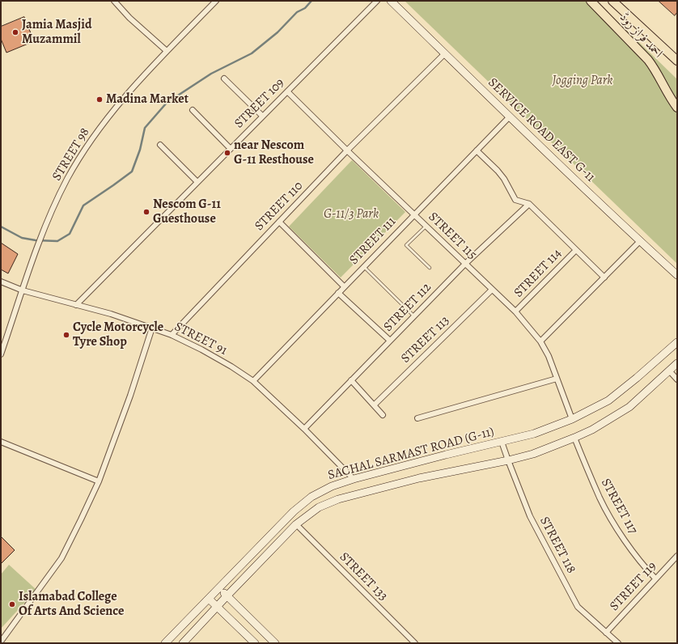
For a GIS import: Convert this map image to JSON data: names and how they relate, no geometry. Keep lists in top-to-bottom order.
{
  "streets": {
    "main road": ["احمد فراز روڈ", "SERVICE ROAD EAST G-11", "SACHAL SARMAST ROAD (G-11)"],
    "street": [
      "STREET 109",
      "STREET 98",
      "STREET 110",
      "STREET 115",
      "STREET 111",
      "STREET 114",
      "STREET 112",
      "STREET 91",
      "STREET 113",
      "STREET 117",
      "STREET 118",
      "STREET 133",
      "STREET 119"
    ]
  },
  "crossings": [
    ["STREET 109", "STREET 115"],
    ["STREET 109", "STREET 91"],
    ["SERVICE ROAD EAST G-11", "STREET 110"],
    ["SERVICE ROAD EAST G-11", "STREET 111"],
    ["STREET 98", "STREET 91"],
    ["STREET 110", "STREET 115"],
    ["STREET 110", "STREET 91"],
    ["STREET 115", "STREET 111"],
    ["STREET 115", "STREET 114"],
    ["STREET 115", "STREET 112"],
    ["STREET 115", "STREET 113"],
    ["STREET 115", "SACHAL SARMAST ROAD (G-11)"],
    ["STREET 111", "STREET 91"],
    ["STREET 112", "STREET 91"],
    ["STREET 91", "SACHAL SARMAST ROAD (G-11)"],
    ["SACHAL SARMAST ROAD (G-11)", "STREET 117"],
    ["SACHAL SARMAST ROAD (G-11)", "STREET 118"],
    ["SACHAL SARMAST ROAD (G-11)", "STREET 133"],
    ["STREET 117", "STREET 119"],
    ["STREET 118", "STREET 119"]
  ],
  "parks": ["Jogging Park", "G-11/3 Park"],
  "places": [
    "Jamia Masjid Muzammil",
    "Madina Market",
    "near Nescom G-11 Resthouse",
    "Nescom G-11 Guesthouse",
    "Cycle Motorcycle Tyre Shop",
    "Islamabad College Of Arts And Science"
  ]
}
